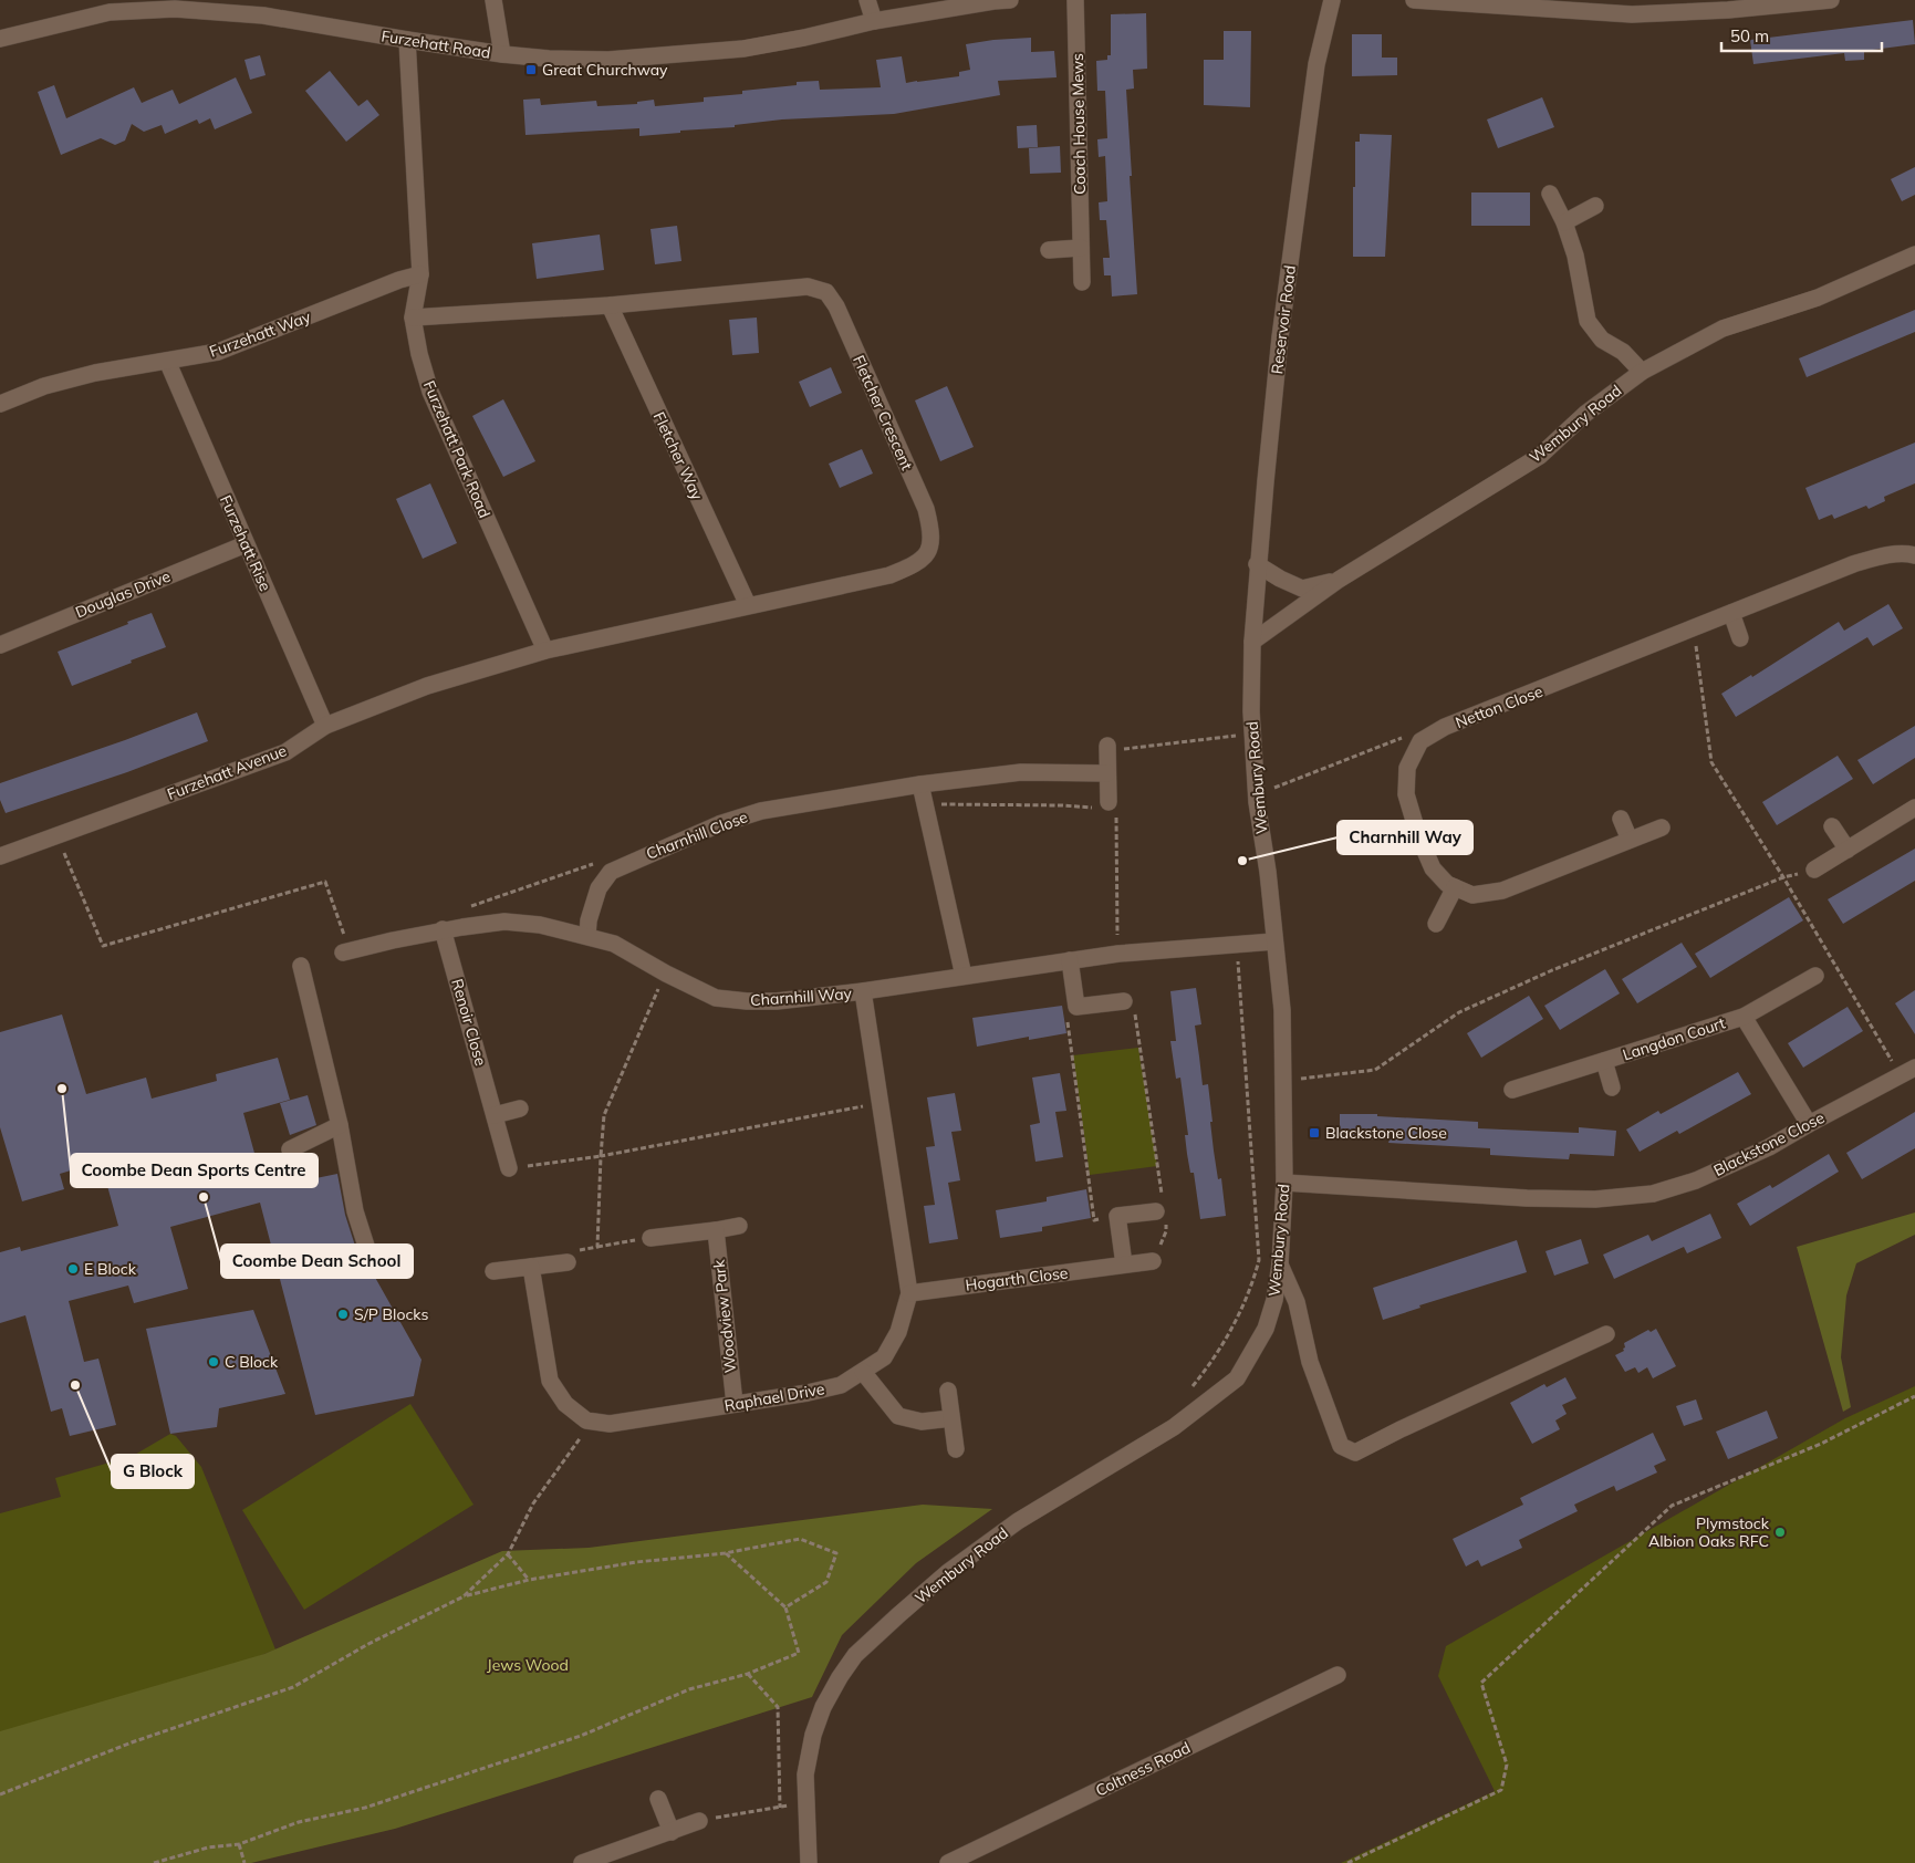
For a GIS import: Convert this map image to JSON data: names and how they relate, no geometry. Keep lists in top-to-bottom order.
{
  "streets": {
    "street": [
      "Furzehatt Road",
      "Coach House Mews",
      "Reservoir Road",
      "Furzehatt Way",
      "Fletcher Crescent",
      "Wembury Road",
      "Furzehatt Park Road",
      "Fletcher Way",
      "Furzehatt Rise",
      "Douglas Drive",
      "Netton Close",
      "Furzehatt Avenue",
      "Charnhill Close",
      "Charnhill Way",
      "Renoir Close",
      "Langdon Court",
      "Blackstone Close",
      "Hogarth Close",
      "Woodview Park",
      "Raphael Drive",
      "Coltness Road"
    ]
  },
  "crossings": [
    ["Furzehatt Road", "Furzehatt Park Road"],
    ["Reservoir Road", "Wembury Road"],
    ["Furzehatt Way", "Furzehatt Park Road"],
    ["Furzehatt Way", "Furzehatt Rise"],
    ["Fletcher Crescent", "Furzehatt Park Road"],
    ["Fletcher Crescent", "Fletcher Way"],
    ["Fletcher Crescent", "Furzehatt Avenue"],
    ["Wembury Road", "Charnhill Way"],
    ["Wembury Road", "Blackstone Close"],
    ["Furzehatt Park Road", "Furzehatt Avenue"],
    ["Furzehatt Rise", "Douglas Drive"],
    ["Furzehatt Rise", "Furzehatt Avenue"],
    ["Charnhill Way", "Renoir Close"],
    ["Charnhill Way", "Raphael Drive"],
    ["Langdon Court", "Blackstone Close"],
    ["Hogarth Close", "Raphael Drive"],
    ["Woodview Park", "Raphael Drive"]
  ],
  "parks": ["Jews Wood"],
  "places": {
    "transit": ["Great Churchway", "Blackstone Close"],
    "other": [
      "Charnhill Way",
      "Coombe Dean Sports Centre",
      "Coombe Dean School",
      "E Block",
      "S/P Blocks",
      "C Block",
      "G Block",
      "Plymstock Albion Oaks RFC"
    ]
  },
  "scale_bar": "50 m"
}
